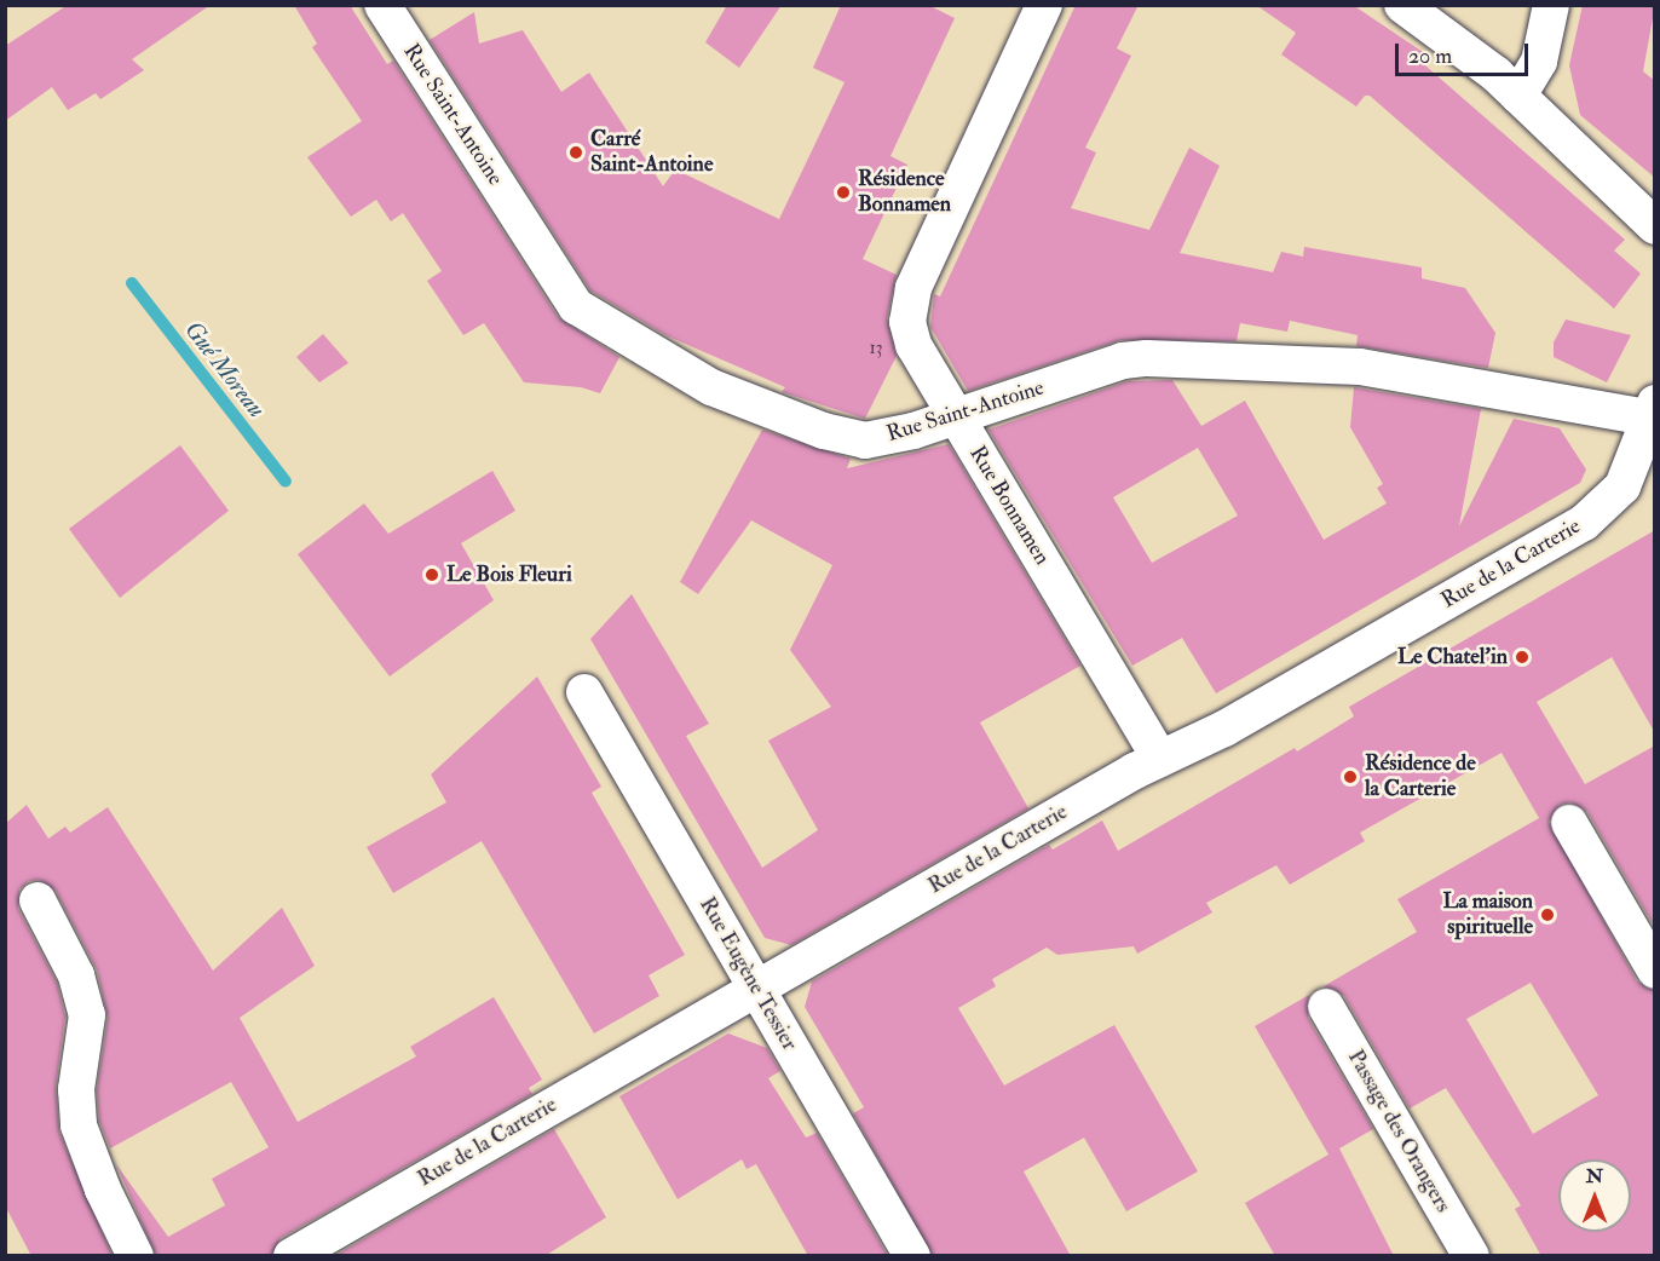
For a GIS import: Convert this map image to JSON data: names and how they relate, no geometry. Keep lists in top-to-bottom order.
{
  "streets": {
    "street": [
      "Rue Saint-Antoine",
      "Rue Bonnamen",
      "Rue de la Carterie",
      "Rue Eugène Tessier",
      "Passage des Orangers"
    ]
  },
  "crossings": [
    ["Rue Saint-Antoine", "Rue Bonnamen"],
    ["Rue Saint-Antoine", "Rue de la Carterie"],
    ["Rue Bonnamen", "Rue de la Carterie"],
    ["Rue de la Carterie", "Rue Eugène Tessier"]
  ],
  "water": ["Gué Moreau"],
  "places": [
    "Carré Saint-Antoine",
    "Résidence Bonnamen",
    "Le Bois Fleuri",
    "Le Chatel'in",
    "Résidence de la Carterie",
    "La maison spirituelle"
  ],
  "house_numbers": ["13"],
  "scale_bar": "20 m",
  "north": "top"
}
